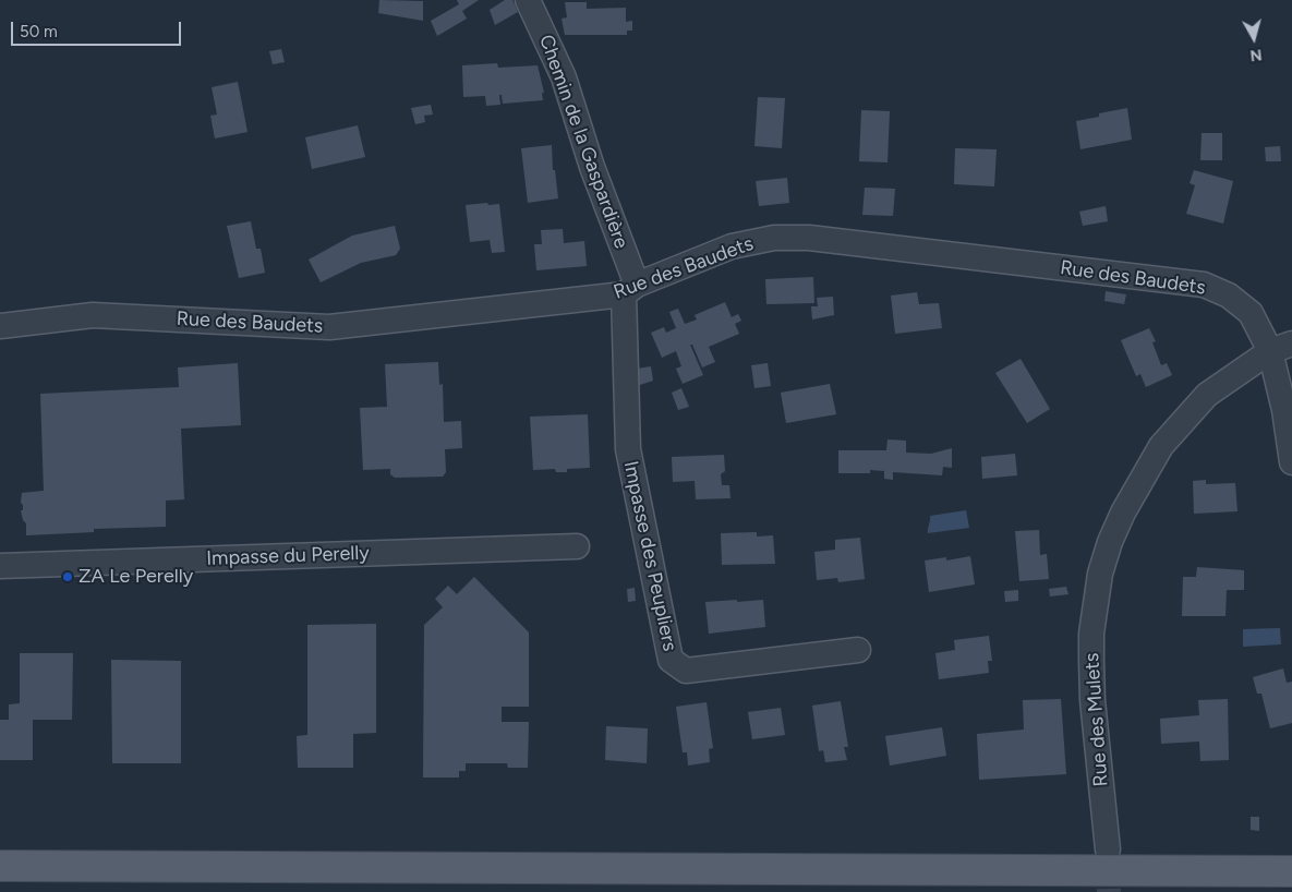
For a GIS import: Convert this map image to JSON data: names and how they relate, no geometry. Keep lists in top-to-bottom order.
{
  "streets": {
    "street": [
      "Chemin de la Gaspardière",
      "Rue des Baudets",
      "Impasse du Perelly",
      "Impasse des Peupliers",
      "Rue des Mulets"
    ]
  },
  "crossings": [
    ["Chemin de la Gaspardière", "Rue des Baudets"],
    ["Chemin de la Gaspardière", "Impasse des Peupliers"],
    ["Rue des Baudets", "Impasse des Peupliers"],
    ["Rue des Baudets", "Rue des Mulets"]
  ],
  "places": ["ZA Le Perelly"],
  "scale_bar": "50 m",
  "north": "bottom"
}
